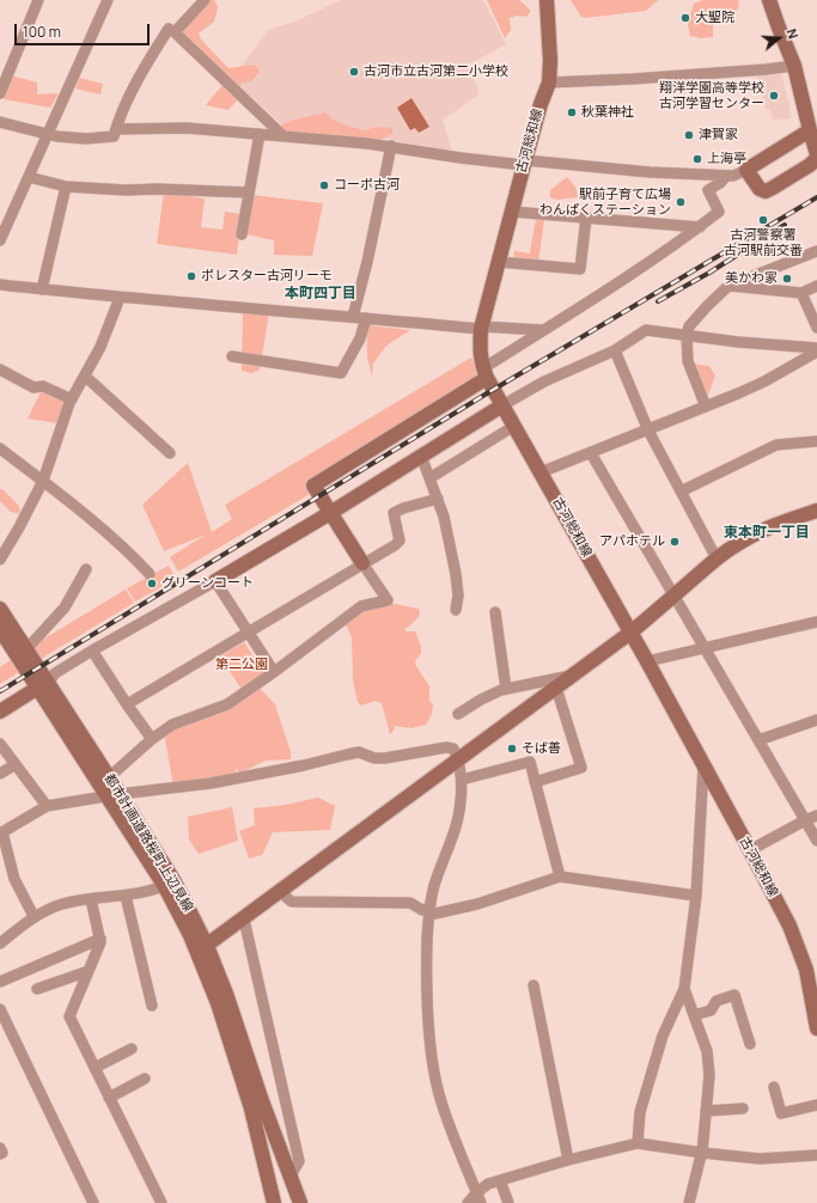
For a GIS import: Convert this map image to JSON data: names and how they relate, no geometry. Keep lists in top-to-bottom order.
{
  "streets": {
    "street": ["古河総和線", "都市計画道路桜町上辺見線"]
  },
  "districts": ["本町四丁目", "東本町一丁目"],
  "parks": ["第二公園"],
  "places": [
    "大聖院",
    "古河市立古河第二小学校",
    "翔洋学園高等学校 古河学習センター",
    "秋葉神社",
    "津賀家",
    "上海亭",
    "コーポ古河",
    "駅前子育て広場 わんぱくステーション",
    "古河警察署 古河駅前交番",
    "ポレスター古河リーモ",
    "美かわ家",
    "アパホテル",
    "グリーンコート",
    "そば善"
  ],
  "scale_bar": "100 m",
  "north": "right"
}
